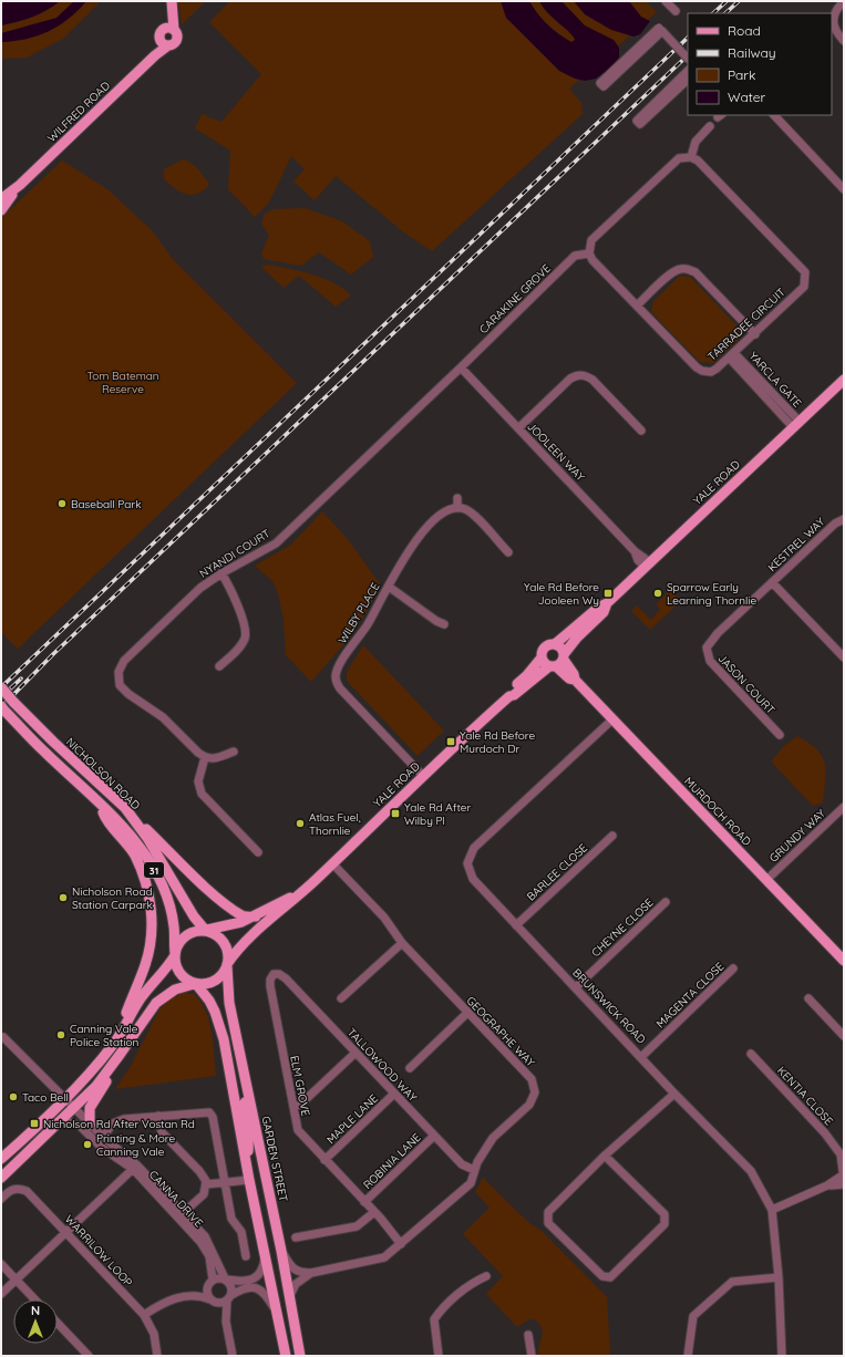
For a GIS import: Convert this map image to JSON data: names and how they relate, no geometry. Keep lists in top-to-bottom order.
{
  "streets": {
    "main road": [
      "WILFRED ROAD",
      "YALE ROAD",
      "NICHOLSON ROAD",
      "MURDOCH ROAD",
      "31",
      "GARDEN STREET"
    ],
    "street": [
      "CARAKINE GROVE",
      "TARRADEE CIRCUIT",
      "YARCLA GATE",
      "JOOLEEN WAY",
      "KESTREL WAY",
      "NYANDI COURT",
      "WILBY PLACE",
      "JASON COURT",
      "GRUNDY WAY",
      "BARLEE CLOSE",
      "CHEYNE CLOSE",
      "MAGENTA CLOSE",
      "BRUNSWICK ROAD",
      "GEOGRAPHE WAY",
      "TALLOWOOD WAY",
      "ELM GROVE",
      "KENTIA CLOSE",
      "MAPLE LANE",
      "ROBINIA LANE",
      "CANNA DRIVE",
      "WARRILOW LOOP"
    ]
  },
  "crossings": [
    ["CARAKINE GROVE", "TARRADEE CIRCUIT"],
    ["CARAKINE GROVE", "JOOLEEN WAY"],
    ["CARAKINE GROVE", "NYANDI COURT"],
    ["TARRADEE CIRCUIT", "YARCLA GATE"],
    ["YARCLA GATE", "YALE ROAD"],
    ["JOOLEEN WAY", "YALE ROAD"],
    ["JOOLEEN WAY", "NYANDI COURT"],
    ["YALE ROAD", "WILBY PLACE"],
    ["YALE ROAD", "NICHOLSON ROAD"],
    ["YALE ROAD", "MURDOCH ROAD"],
    ["YALE ROAD", "31"],
    ["YALE ROAD", "GEOGRAPHE WAY"],
    ["YALE ROAD", "GARDEN STREET"],
    ["KESTREL WAY", "JASON COURT"],
    ["NICHOLSON ROAD", "31"],
    ["NICHOLSON ROAD", "GARDEN STREET"],
    ["MURDOCH ROAD", "GRUNDY WAY"],
    ["MURDOCH ROAD", "BRUNSWICK ROAD"],
    ["31", "GARDEN STREET"],
    ["31", "CANNA DRIVE"],
    ["BARLEE CLOSE", "BRUNSWICK ROAD"],
    ["CHEYNE CLOSE", "BRUNSWICK ROAD"],
    ["MAGENTA CLOSE", "BRUNSWICK ROAD"],
    ["GEOGRAPHE WAY", "TALLOWOOD WAY"],
    ["GEOGRAPHE WAY", "ELM GROVE"],
    ["GEOGRAPHE WAY", "GARDEN STREET"],
    ["TALLOWOOD WAY", "ELM GROVE"],
    ["TALLOWOOD WAY", "MAPLE LANE"],
    ["TALLOWOOD WAY", "ROBINIA LANE"],
    ["ELM GROVE", "MAPLE LANE"],
    ["ELM GROVE", "ROBINIA LANE"]
  ],
  "parks": ["Tom Bateman Reserve"],
  "places": {
    "other": [
      "Baseball Park",
      "Sparrow Early Learning Thornlie",
      "Atlas Fuel, Thornlie",
      "Nicholson Road Station Carpark",
      "Canning Vale Police Station",
      "Taco Bell",
      "Printing & More Canning Vale"
    ],
    "transit": [
      "Yale Rd Before Jooleen Wy",
      "Yale Rd Before Murdoch Dr",
      "Yale Rd After Wilby Pl",
      "Nicholson Rd After Vostan Rd"
    ]
  },
  "legend": [
    "Road",
    "Railway",
    "Park",
    "Water"
  ],
  "north": "top"
}
